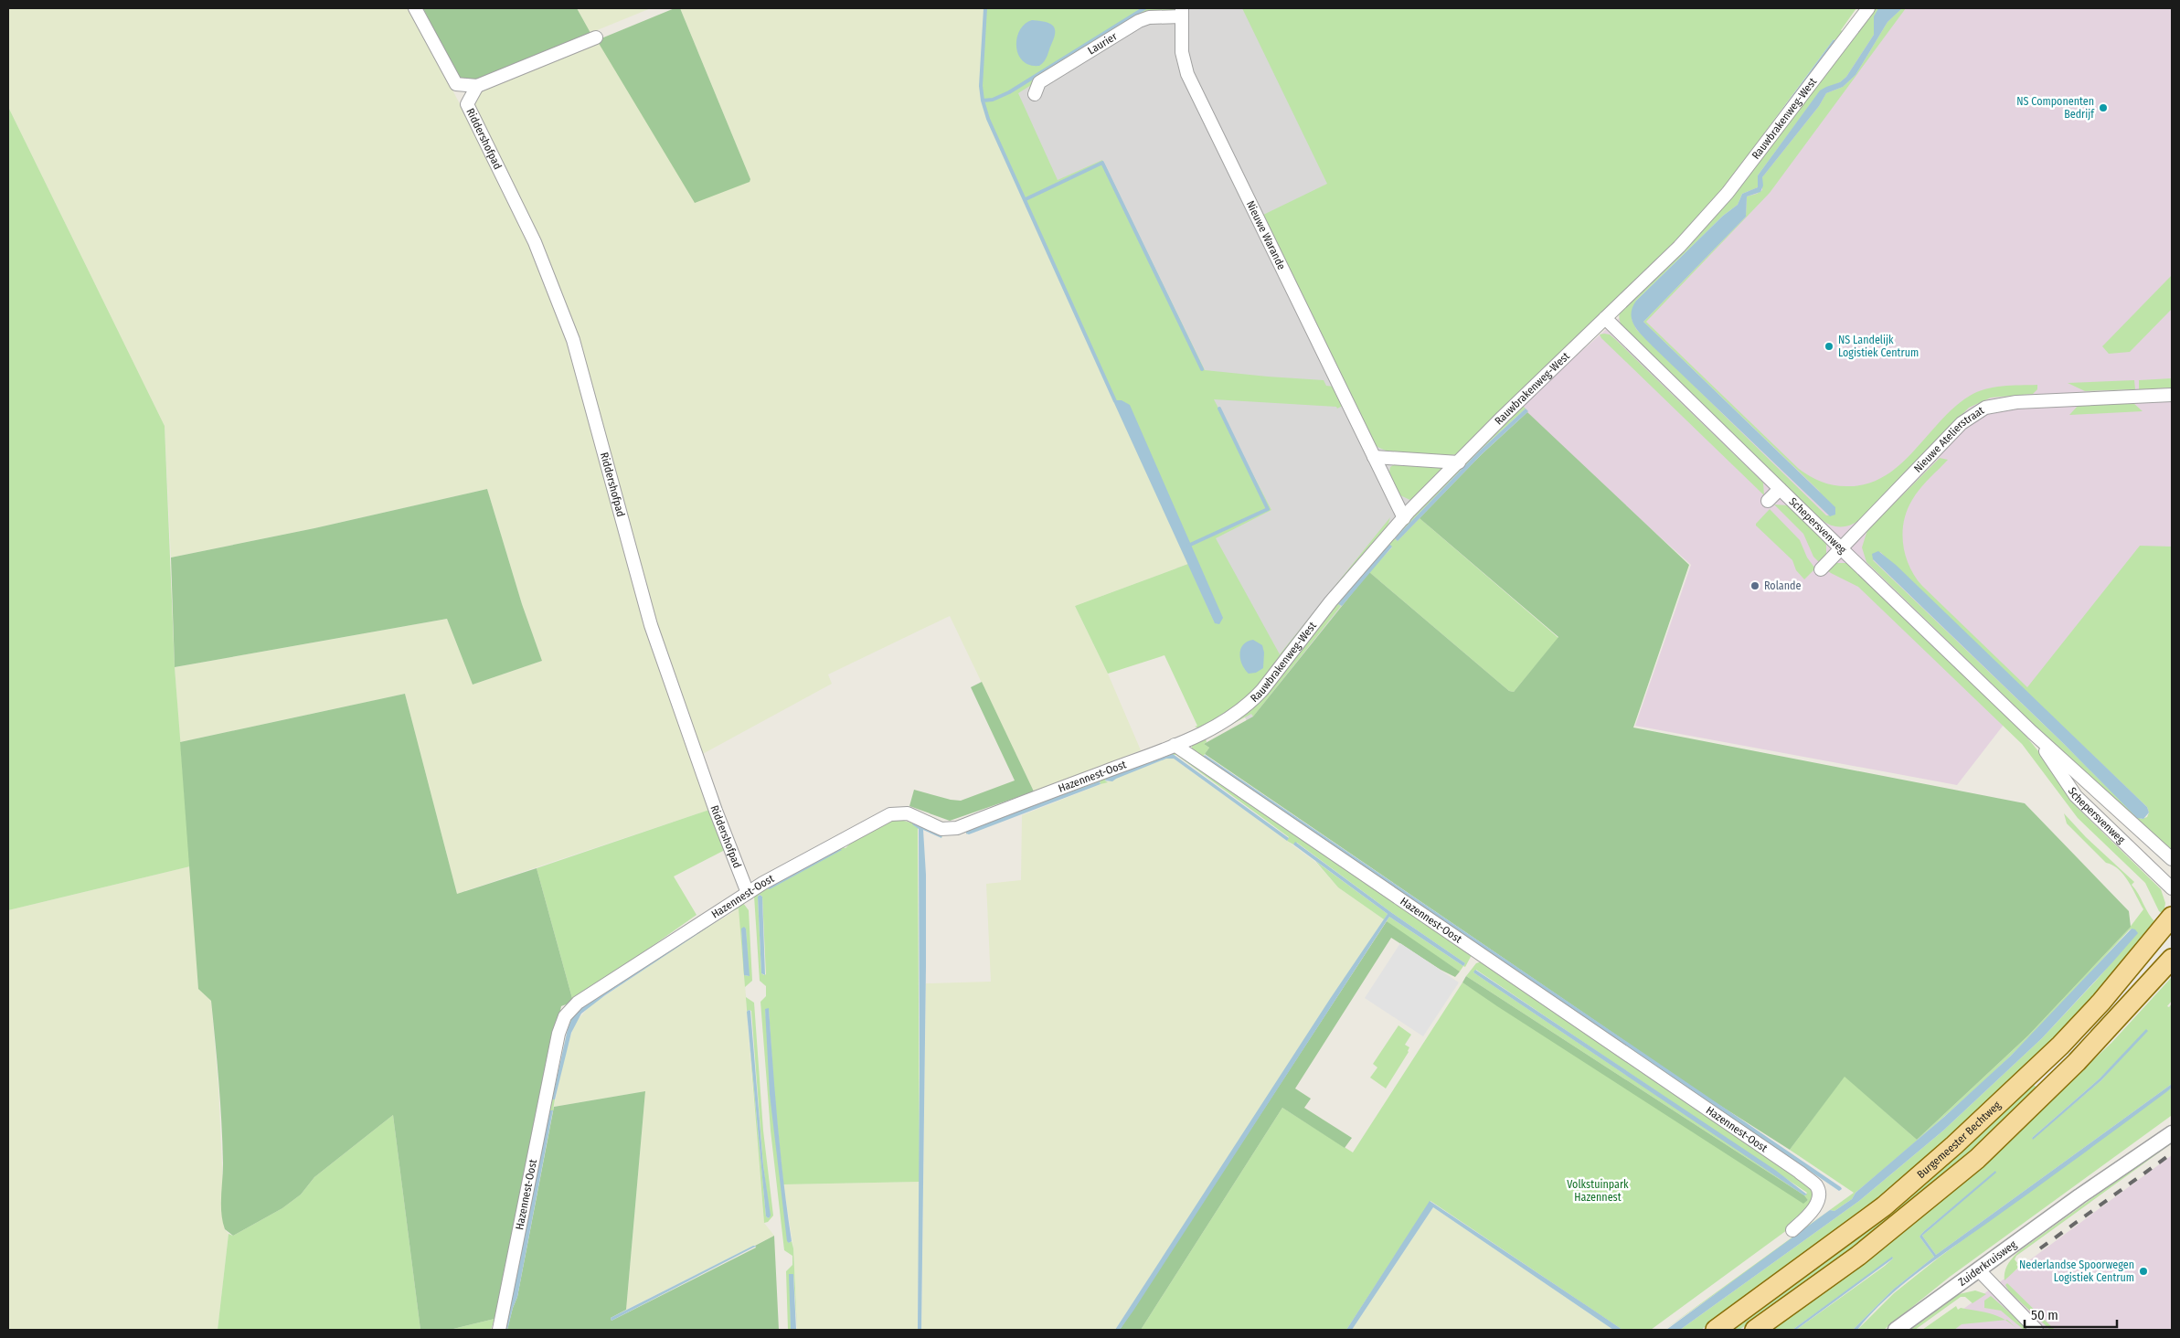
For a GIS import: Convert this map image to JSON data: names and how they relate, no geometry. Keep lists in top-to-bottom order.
{
  "streets": {
    "main road": ["Burgemeester Bechtweg"],
    "street": [
      "Laurier",
      "Rauwbrakenweg-West",
      "Riddershofpad",
      "Nieuwe Warande",
      "Nieuwe Atelierstraat",
      "Schepersvenweg",
      "Hazennest-Oost",
      "Zuiderkruisweg"
    ]
  },
  "crossings": [
    ["Laurier", "Nieuwe Warande"],
    ["Rauwbrakenweg-West", "Nieuwe Warande"],
    ["Rauwbrakenweg-West", "Schepersvenweg"],
    ["Rauwbrakenweg-West", "Hazennest-Oost"],
    ["Riddershofpad", "Hazennest-Oost"],
    ["Nieuwe Atelierstraat", "Schepersvenweg"]
  ],
  "parks": ["Volkstuinpark Hazennest"],
  "places": [
    "NS Componenten Bedrijf",
    "NS Landelijk Logistiek Centrum",
    "Rolande",
    "Nederlandse Spoorwegen Logistiek Centrum"
  ],
  "scale_bar": "50 m"
}
